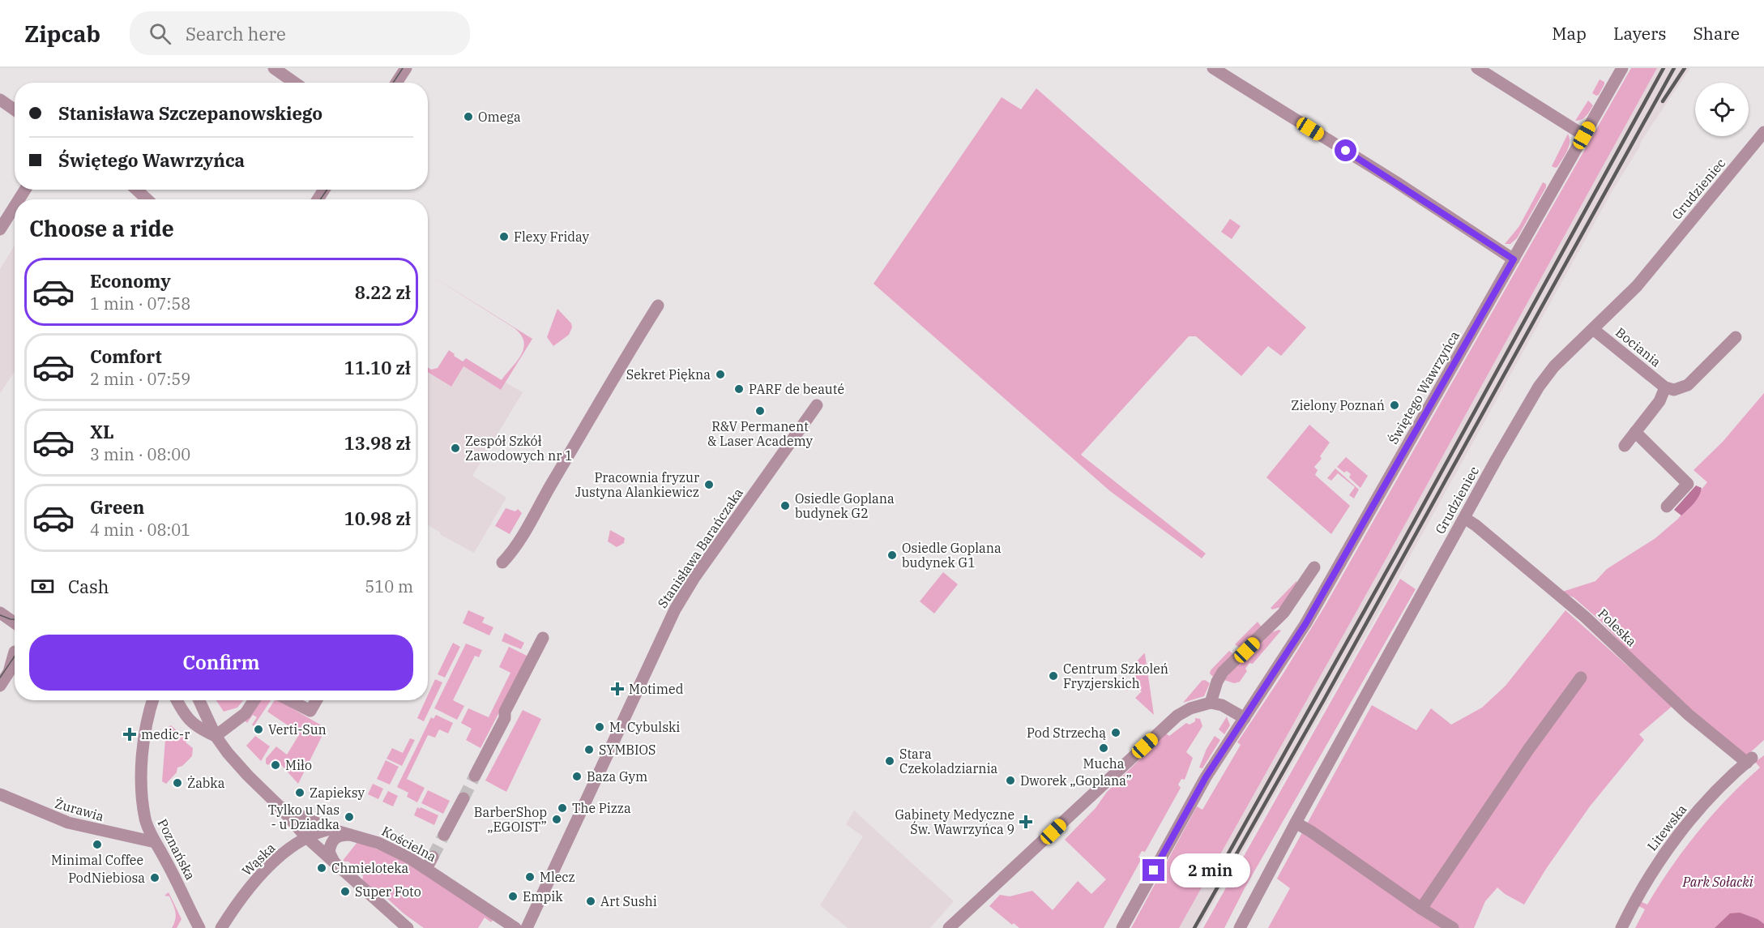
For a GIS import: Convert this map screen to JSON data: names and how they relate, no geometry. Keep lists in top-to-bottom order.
{
  "streets": {
    "street": [
      "Grudzieniec",
      "Bociania",
      "Świętego Wawrzyńca",
      "Stanisława Barańczaka",
      "Poleska",
      "Żurawia",
      "Litewska",
      "Kościelna",
      "Poznańska",
      "Wąska"
    ]
  },
  "crossings": [
    ["Grudzieniec", "Bociania"],
    ["Grudzieniec", "Poleska"],
    ["Poleska", "Litewska"],
    ["Żurawia", "Poznańska"],
    ["Kościelna", "Wąska"]
  ],
  "parks": ["Park Sołacki"],
  "places": {
    "other": [
      "Omega",
      "Flexy Friday",
      "Sekret Piękna",
      "PARF de beauté",
      "Zielony Poznań",
      "R&V Permanent & Laser Academy",
      "Zespół Szkół Zawodowych nr 1",
      "Pracownia fryzur Justyna Alankiewicz",
      "Osiedle Goplana budynek G2",
      "Osiedle Goplana budynek G1",
      "Centrum Szkoleń Fryzjerskich",
      "M. Cybulski",
      "Verti-Sun",
      "Pod Strzechą",
      "Mucha",
      "SYMBIOS",
      "Stara Czekoladziarnia",
      "Miło",
      "Baza Gym",
      "Dworek „Goplana”",
      "Żabka",
      "Zapieksy",
      "The Pizza",
      "Tylko u Nas - u Dziadka",
      "BarberShop „EGOIST”",
      "Minimal Coffee",
      "Chmieloteka",
      "Mlecz",
      "PodNiebiosa",
      "Super Foto",
      "Empik",
      "Art Sushi"
    ],
    "health": ["Motimed", "medic-r", "Gabinety Medyczne Św. Wawrzyńca 9"]
  },
  "page": {
    "header": "Zipcab",
    "search": "Search here",
    "nav": ["Map", "Layers", "Share"],
    "banner": ["Stanisława Szczepanowskiego", "Świętego Wawrzyńca"],
    "heading": "Choose a ride",
    "list": [
      {
        "name": "Economy",
        "note": "1 min · 07:58",
        "value": "8.22 zł"
      },
      {
        "name": "Comfort",
        "note": "2 min · 07:59",
        "value": "11.10 zł"
      },
      {
        "name": "XL",
        "note": "3 min · 08:00",
        "value": "13.98 zł"
      },
      {
        "name": "Green",
        "note": "4 min · 08:01",
        "value": "10.98 zł"
      }
    ],
    "pay": ["Cash", "510 m"],
    "buttons": "Confirm",
    "bubble": "2 min"
  }
}
